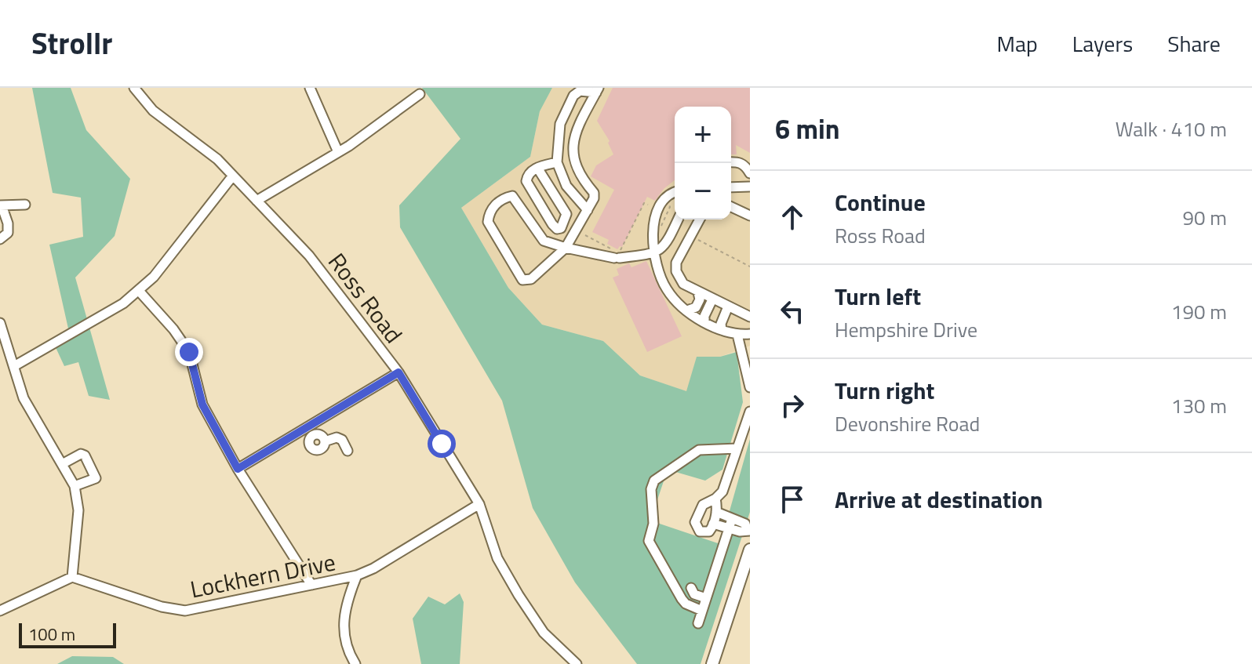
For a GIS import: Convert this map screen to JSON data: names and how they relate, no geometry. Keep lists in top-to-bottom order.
{
  "streets": {
    "street": ["Ross Road", "Lockhern Drive"]
  },
  "crossings": [
    ["Ross Road", "Lockhern Drive"]
  ],
  "scale_bar": "100 m",
  "page": {
    "header": "Strollr",
    "nav": ["Map", "Layers", "Share"],
    "heading": ["6 min", "Walk · 410 m"],
    "map_buttons": ["+", "−"],
    "list": [
      ["Continue", "Ross Road", "90 m"],
      ["Turn left", "Hempshire Drive", "190 m"],
      ["Turn right", "Devonshire Road", "130 m"],
      "Arrive at destination"
    ],
    "scale": "100 m"
  }
}
